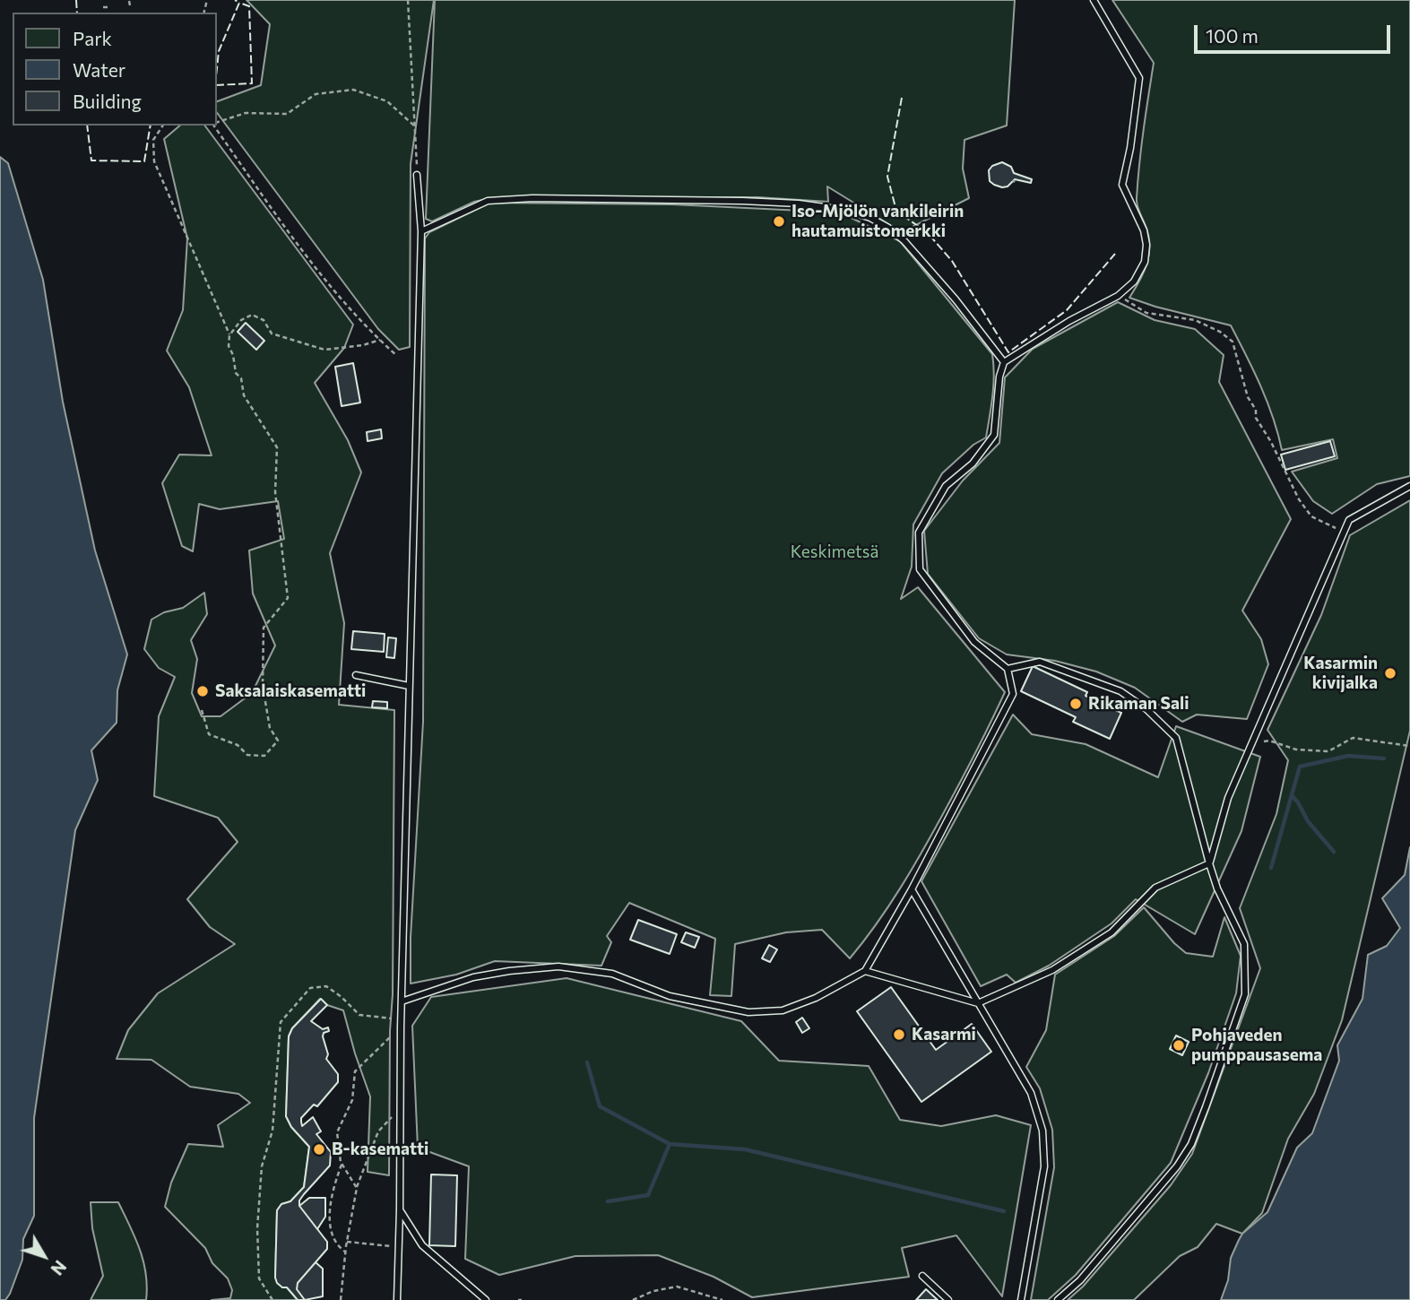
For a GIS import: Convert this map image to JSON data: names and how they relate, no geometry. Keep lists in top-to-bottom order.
{
  "parks": ["Keskimetsä"],
  "places": [
    "Iso-Mjölön vankileirin hautamuistomerkki",
    "Kasarmin kivijalka",
    "Saksalaiskasematti",
    "Rikaman Sali",
    "Kasarmi",
    "Pohjaveden pumppausasema",
    "B-kasematti"
  ],
  "legend": ["Park", "Water", "Building"],
  "scale_bar": "100 m",
  "north": "bottom right"
}
